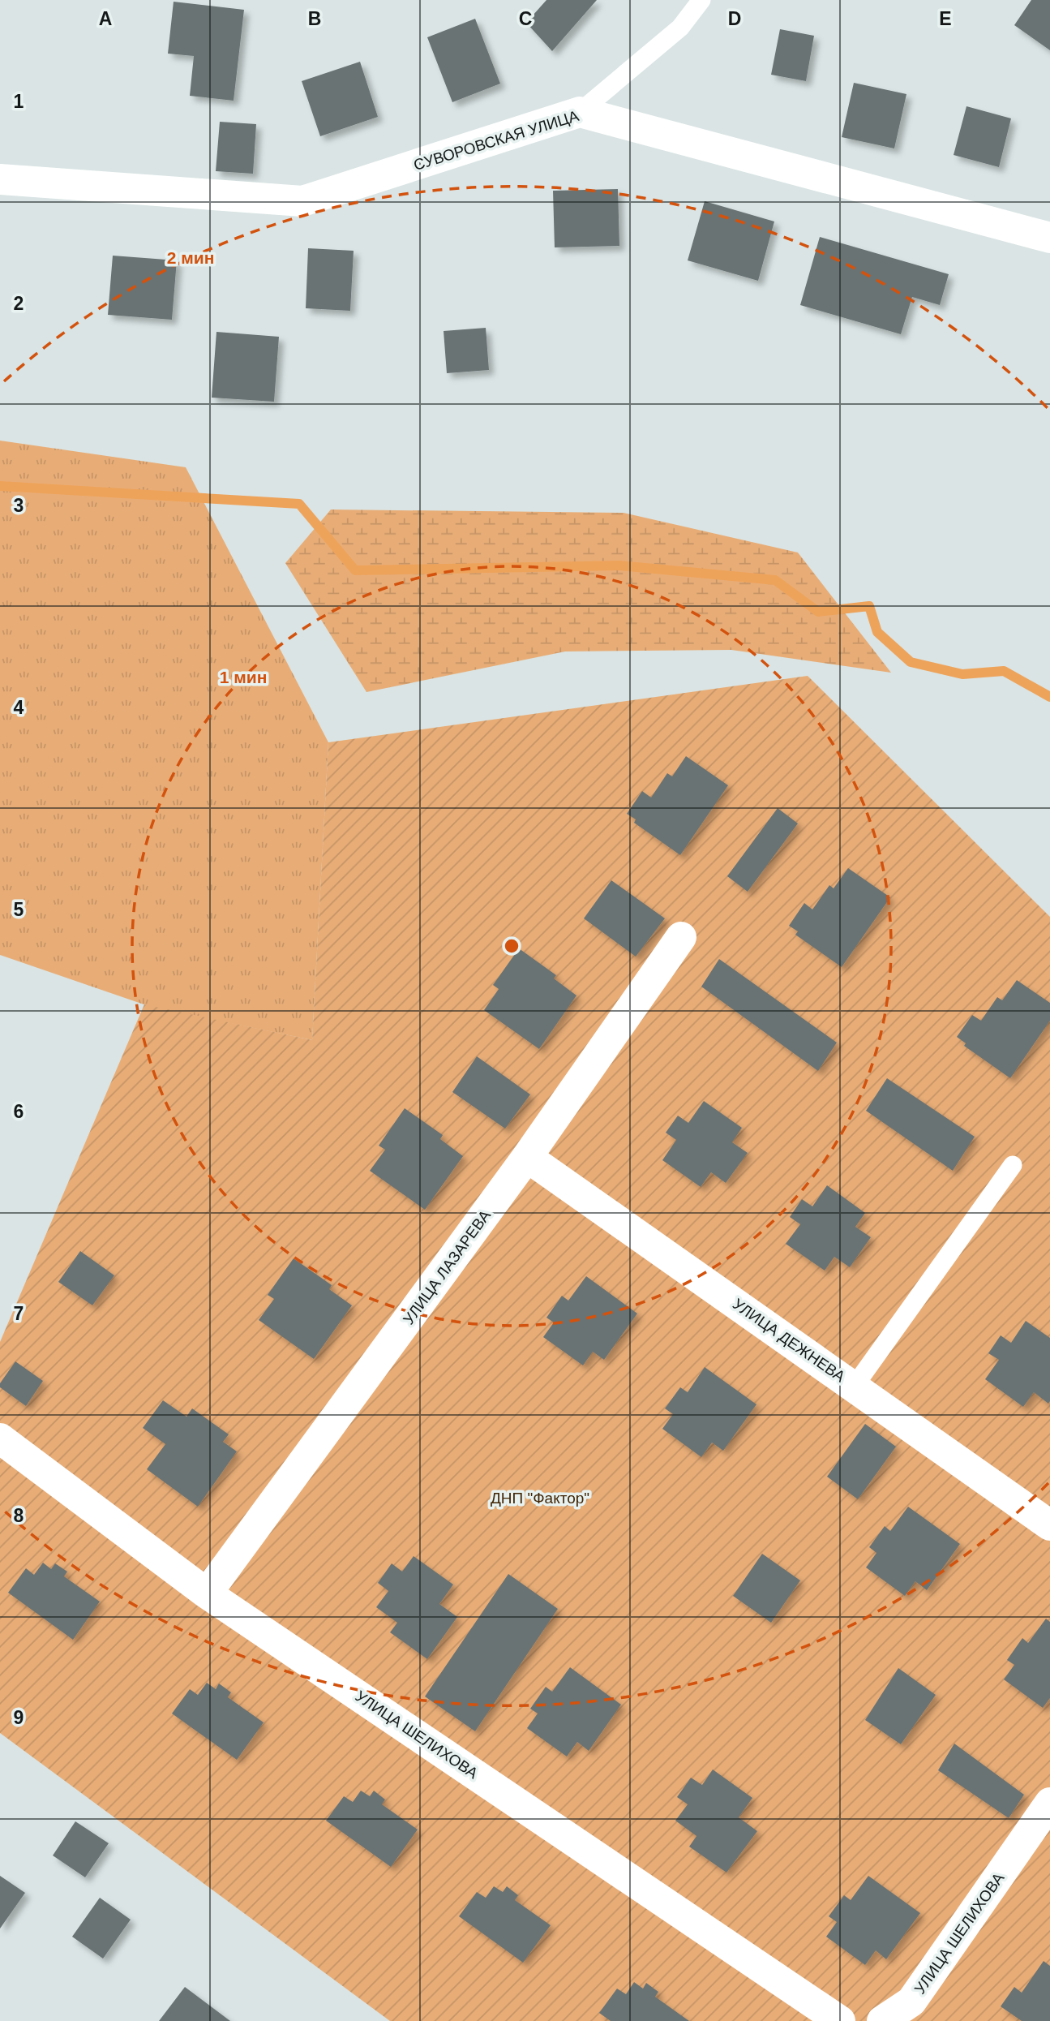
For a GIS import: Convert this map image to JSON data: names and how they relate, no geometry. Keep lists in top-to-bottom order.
{
  "streets": {
    "street": [
      "СУВОРОВСКАЯ УЛИЦА",
      "УЛИЦА ЛАЗАРЕВА",
      "УЛИЦА ДЕЖНЕВА",
      "УЛИЦА ШЕЛИХОВА"
    ]
  },
  "crossings": [
    ["УЛИЦА ЛАЗАРЕВА", "УЛИЦА ДЕЖНЕВА"],
    ["УЛИЦА ЛАЗАРЕВА", "УЛИЦА ШЕЛИХОВА"]
  ],
  "parks": ["ДНП \"Фактор\""],
  "grid": {
    "columns": [
      "A",
      "B",
      "C",
      "D",
      "E"
    ],
    "rows": [
      "1",
      "2",
      "3",
      "4",
      "5",
      "6",
      "7",
      "8",
      "9"
    ]
  },
  "rings": ["2 мин", "1 мин"]
}
